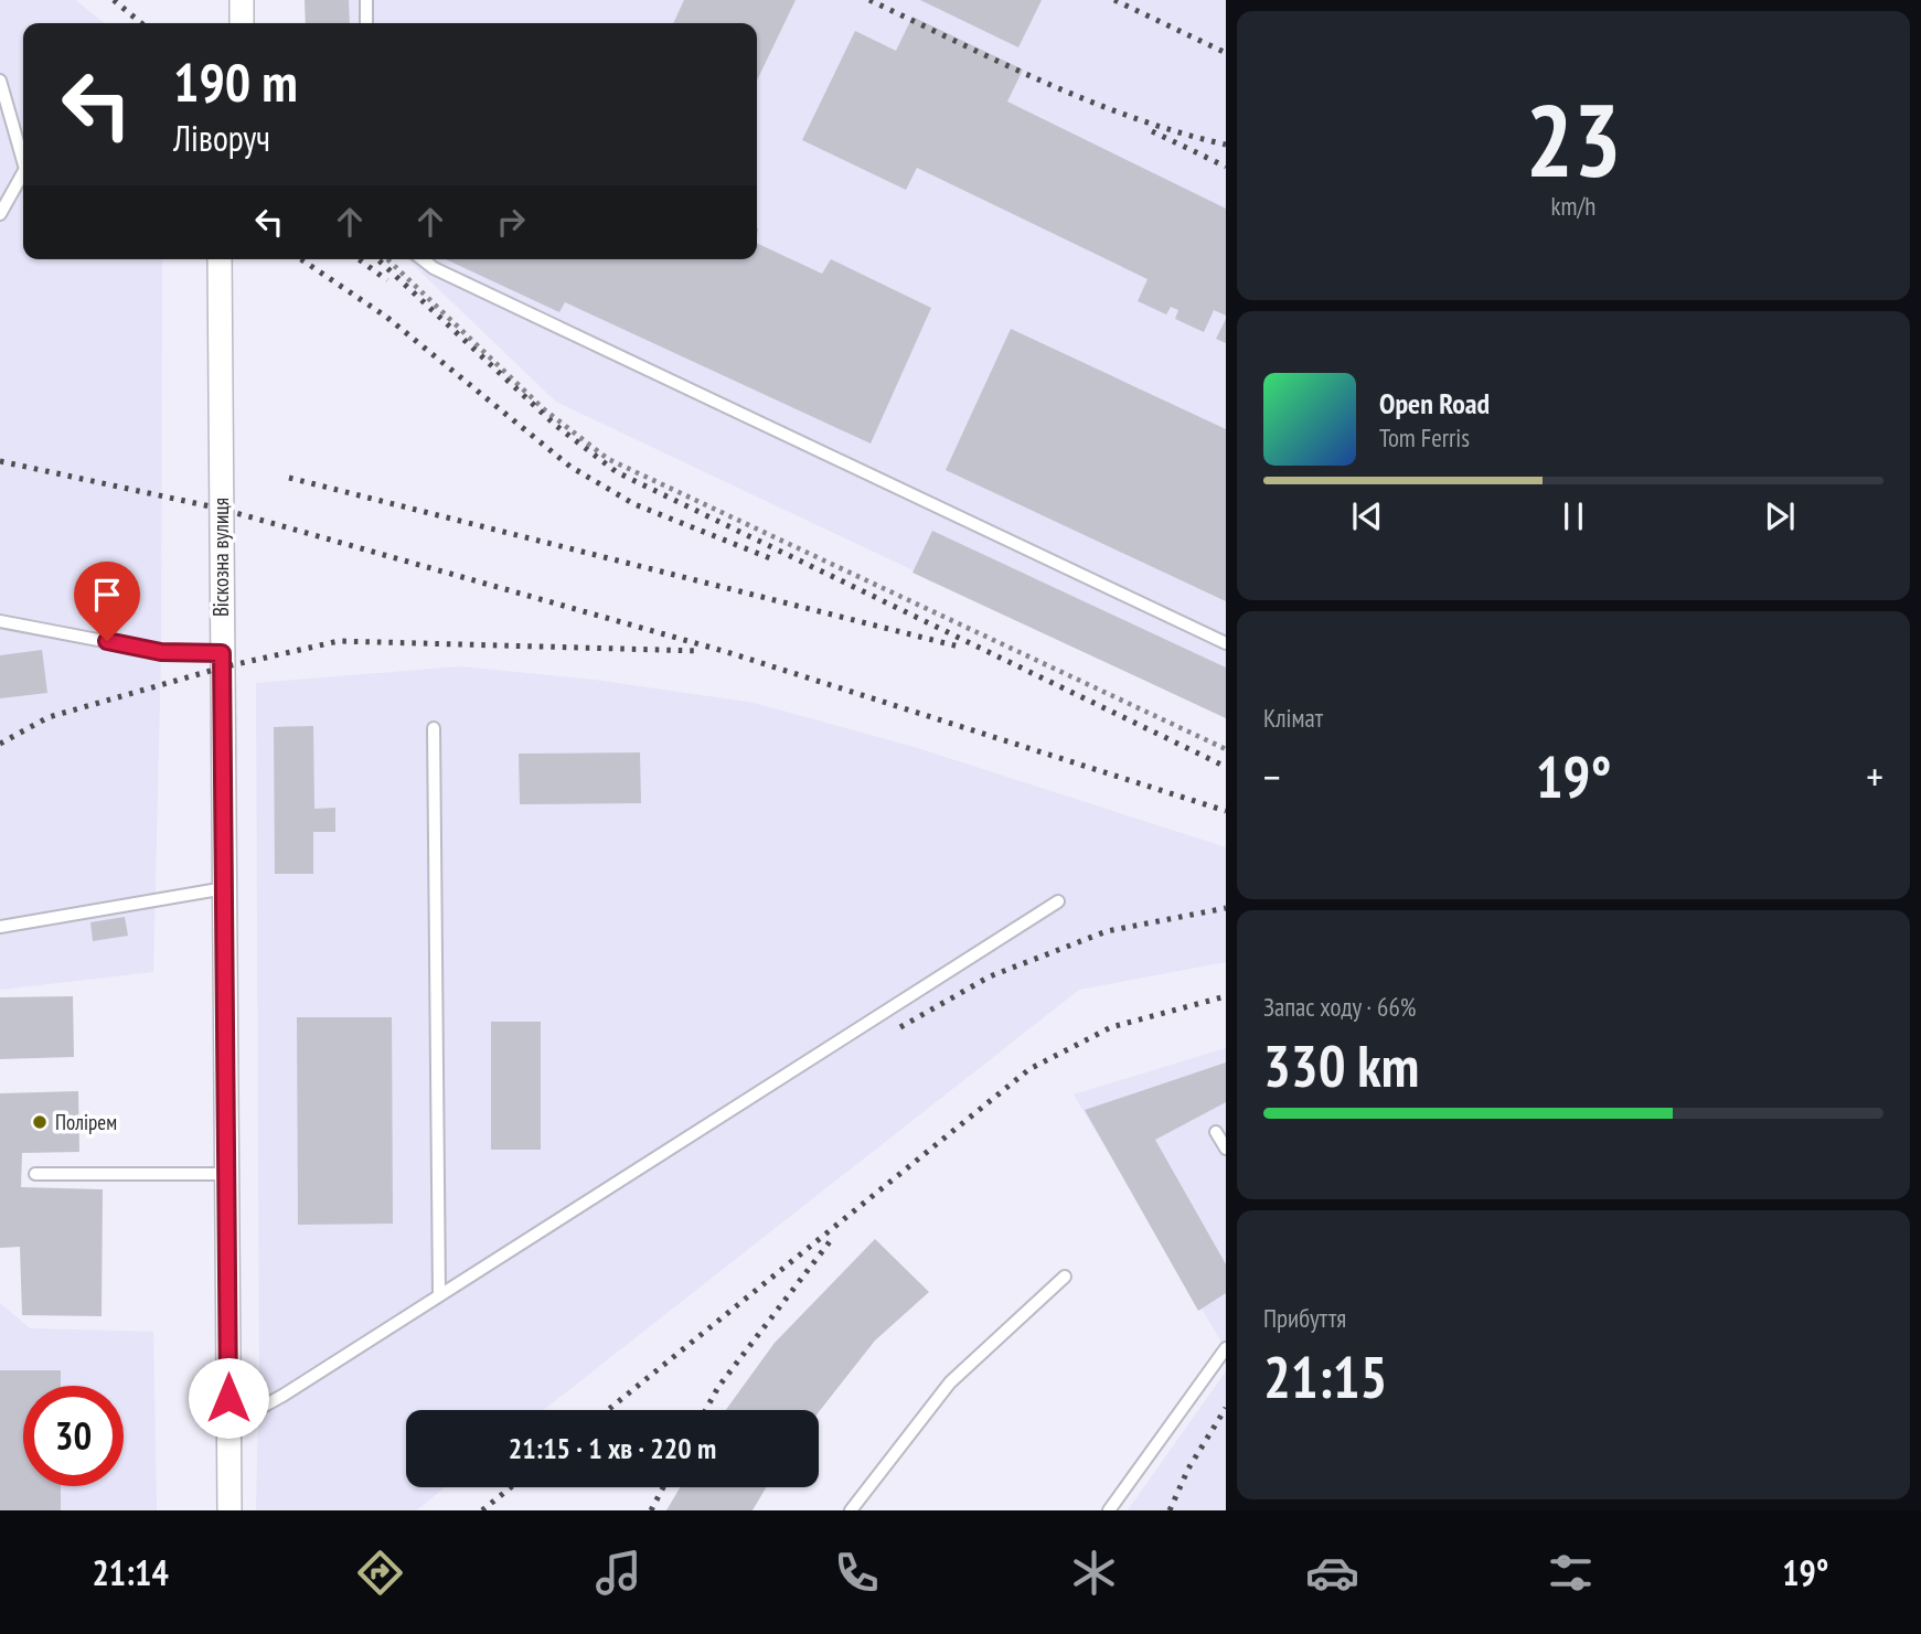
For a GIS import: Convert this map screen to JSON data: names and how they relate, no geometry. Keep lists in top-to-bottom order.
{
  "streets": {
    "street": ["Віскозна вулиця"]
  },
  "places": ["Полірем"],
  "page": {
    "tile": [
      ["23", "km/h"],
      "Клімат",
      ["Запас ходу · 66%", "330 km"],
      ["Прибуття", "21:15"]
    ],
    "turn": ["190 m", "Ліворуч"],
    "song": ["Open Road", "Tom Ferris"],
    "heat": ["−", "19°", "+"],
    "limit": "30",
    "trip": "21:15 · 1 хв · 220 m",
    "tabs": ["21:14", "19°"]
  }
}
